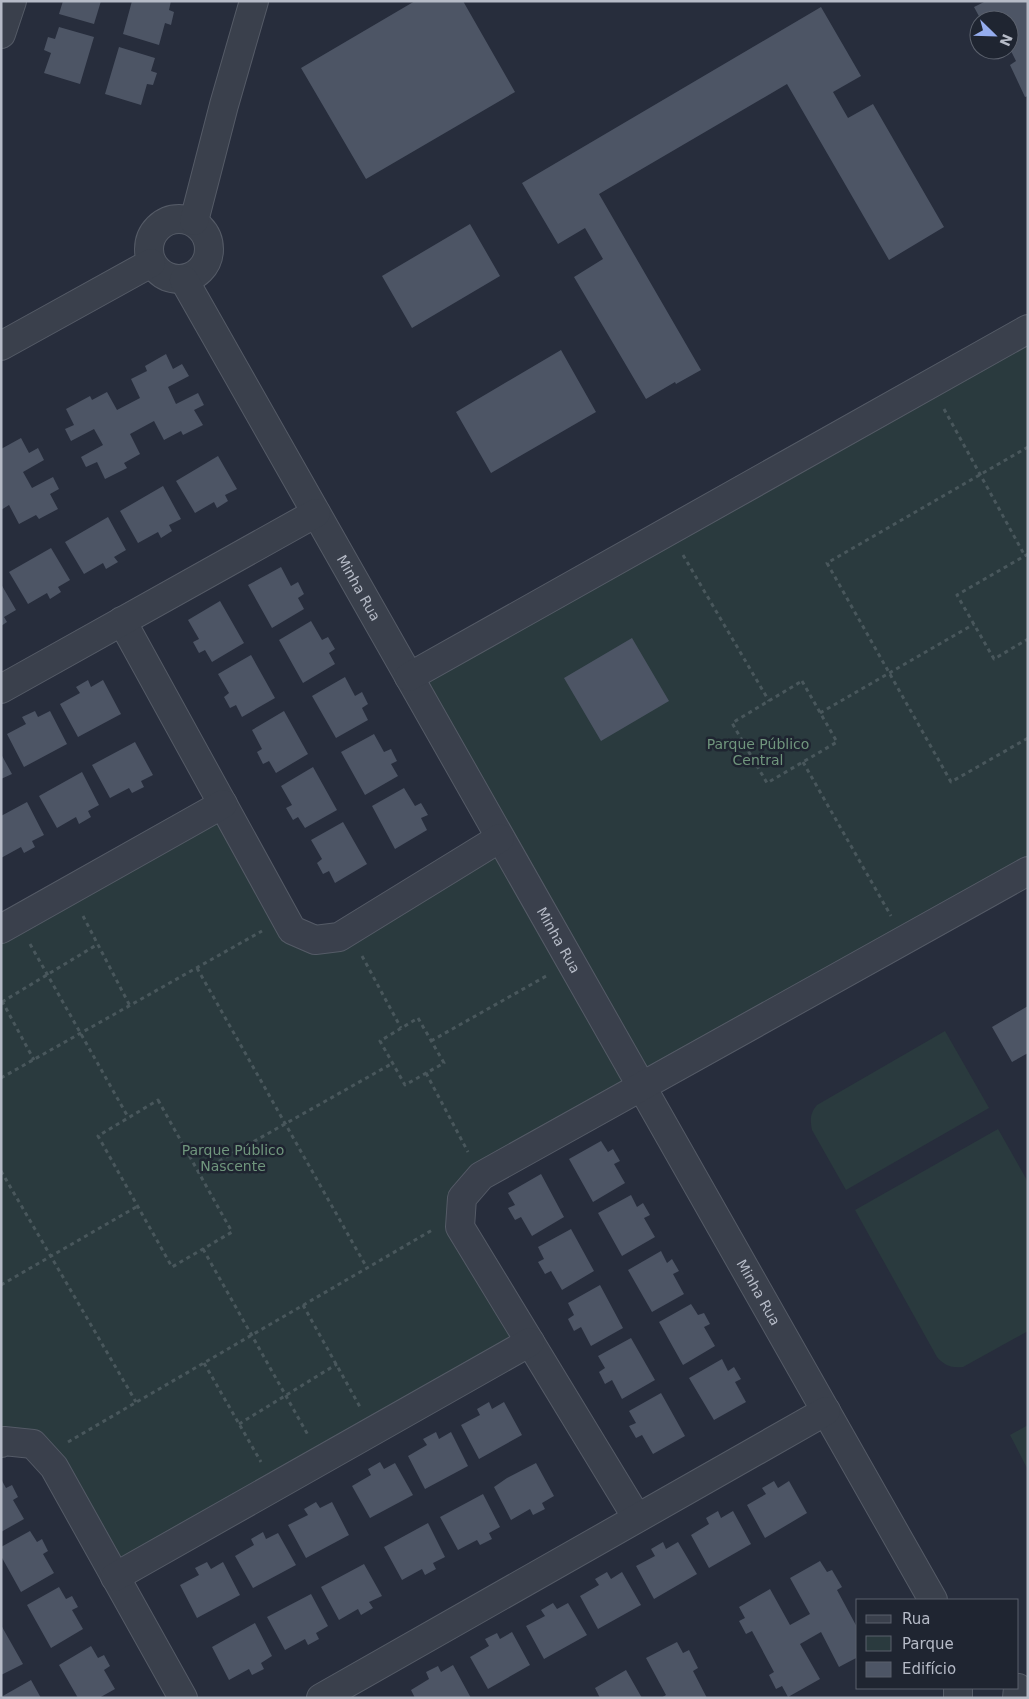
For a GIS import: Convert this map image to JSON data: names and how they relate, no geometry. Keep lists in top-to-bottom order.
{
  "streets": {
    "street": ["Minha Rua"]
  },
  "parks": ["Parque Público Central", "Parque Público Nascente"],
  "legend": ["Rua", "Parque", "Edifício"],
  "north": "bottom right"
}
